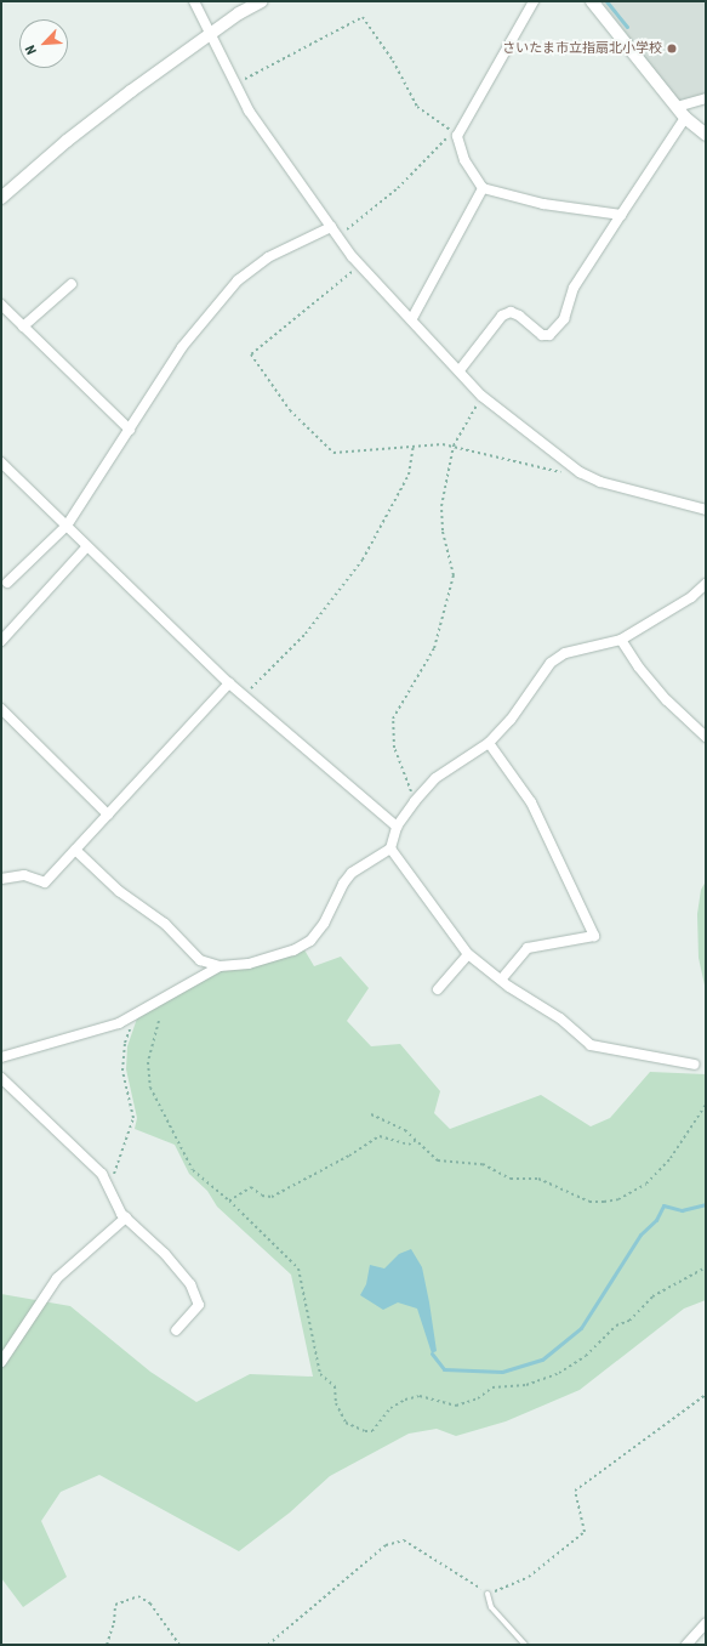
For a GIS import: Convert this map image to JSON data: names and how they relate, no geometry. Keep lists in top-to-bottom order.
{
  "places": ["さいたま市立指扇北小学校"],
  "north": "bottom left"
}
